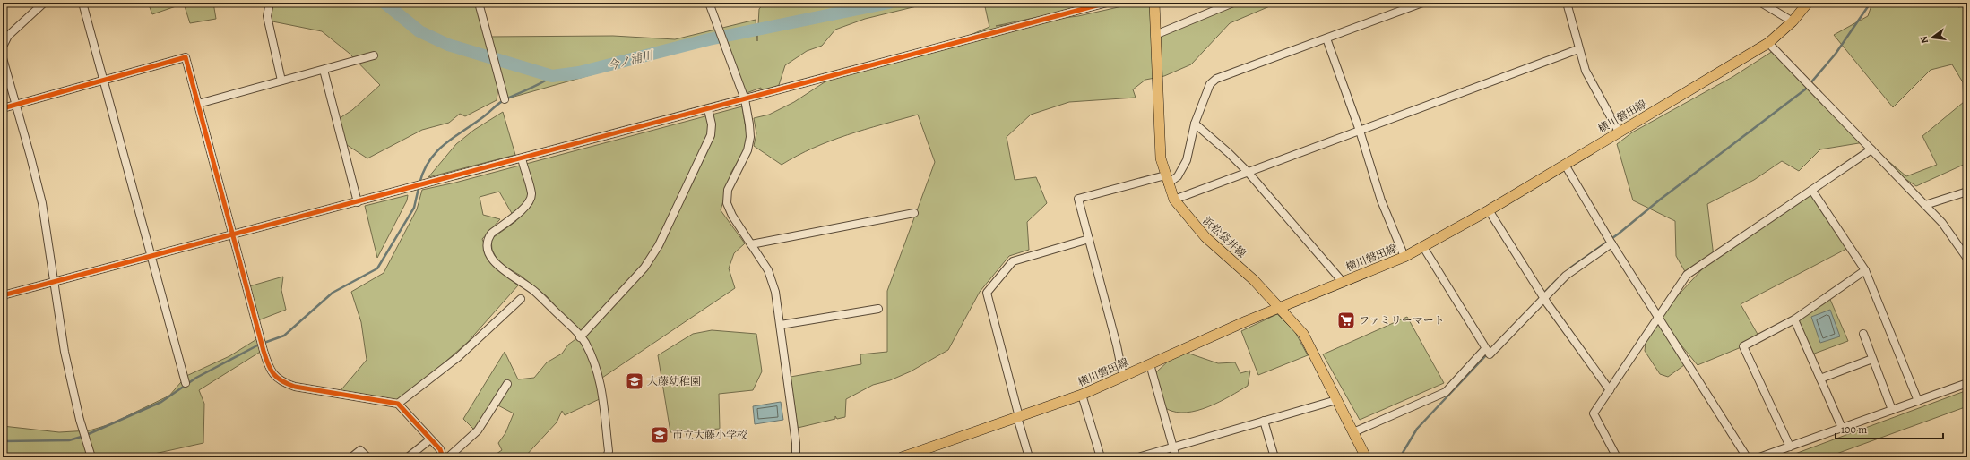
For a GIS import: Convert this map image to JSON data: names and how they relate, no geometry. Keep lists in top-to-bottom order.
{
  "streets": {
    "main road": ["横川磐田線", "浜松袋井線"]
  },
  "crossings": [
    ["横川磐田線", "浜松袋井線"]
  ],
  "water": ["今ノ浦川"],
  "places": {
    "supermarket": ["ファミリーマート"],
    "school or university": ["大藤幼稚園", "市立大藤小学校"]
  },
  "scale_bar": "100 m",
  "north": "left"
}
